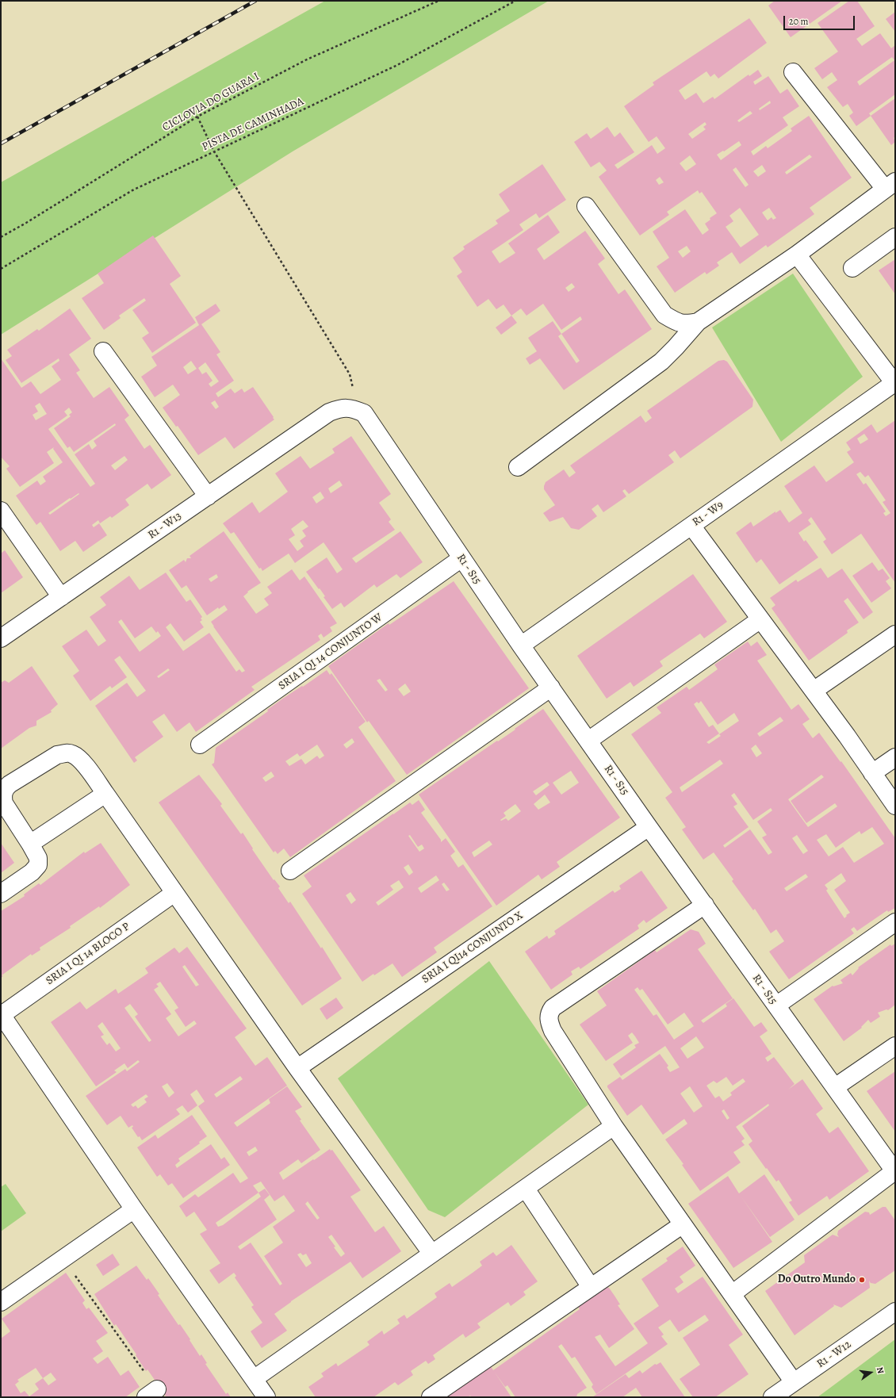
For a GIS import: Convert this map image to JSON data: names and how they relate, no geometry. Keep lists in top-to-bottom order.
{
  "streets": {
    "street": [
      "R1 - W9",
      "R1 - W13",
      "R1 - S15",
      "SRIA I QI 14 CONJUNTO W",
      "SRIA I QI14 CONJUNTO X",
      "SRIA I QI 14 BLOCO P",
      "R1 - W12"
    ],
    "path": ["CICLOVIA DO GUARA I", "PISTA DE CAMINHADA"]
  },
  "crossings": [
    ["R1 - W9", "R1 - S15"],
    ["R1 - W13", "R1 - S15"],
    ["R1 - S15", "SRIA I QI 14 CONJUNTO W"],
    ["R1 - S15", "SRIA I QI14 CONJUNTO X"]
  ],
  "places": ["Do Outro Mundo"],
  "scale_bar": "20 m",
  "north": "right"
}
